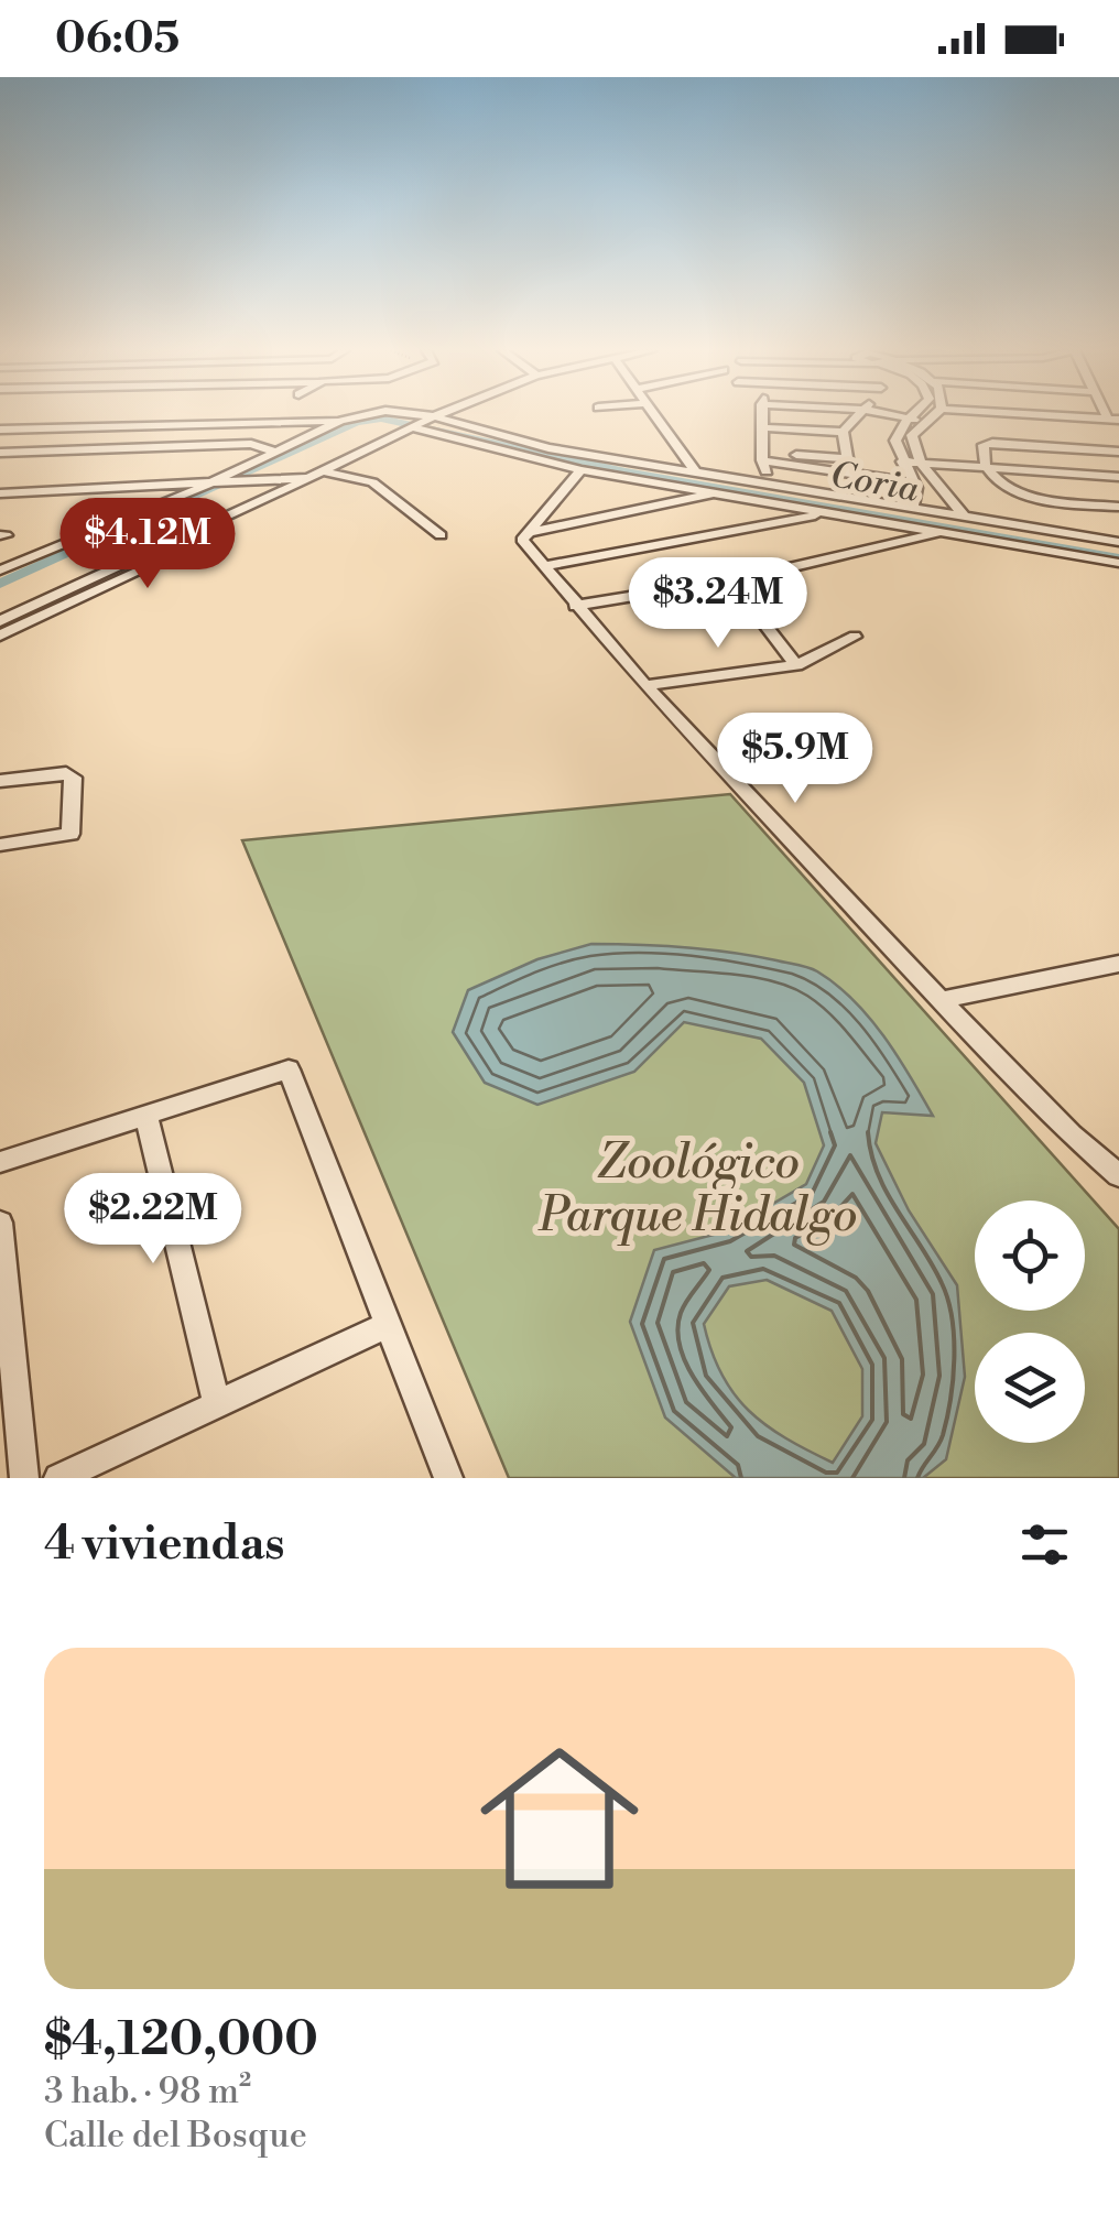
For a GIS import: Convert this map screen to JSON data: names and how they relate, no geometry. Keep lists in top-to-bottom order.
{
  "water": ["Coria"],
  "parks": ["Zoológico Parque Hidalgo"],
  "page": {
    "status": "06:05",
    "price": [
      "$4.12M",
      "$3.24M",
      "$5.9M",
      "$2.22M"
    ],
    "heading": "4 viviendas",
    "list": [
      {
        "name": "$4,120,000",
        "note": "3 hab. · 98 m² · Calle del Bosque"
      }
    ]
  }
}
